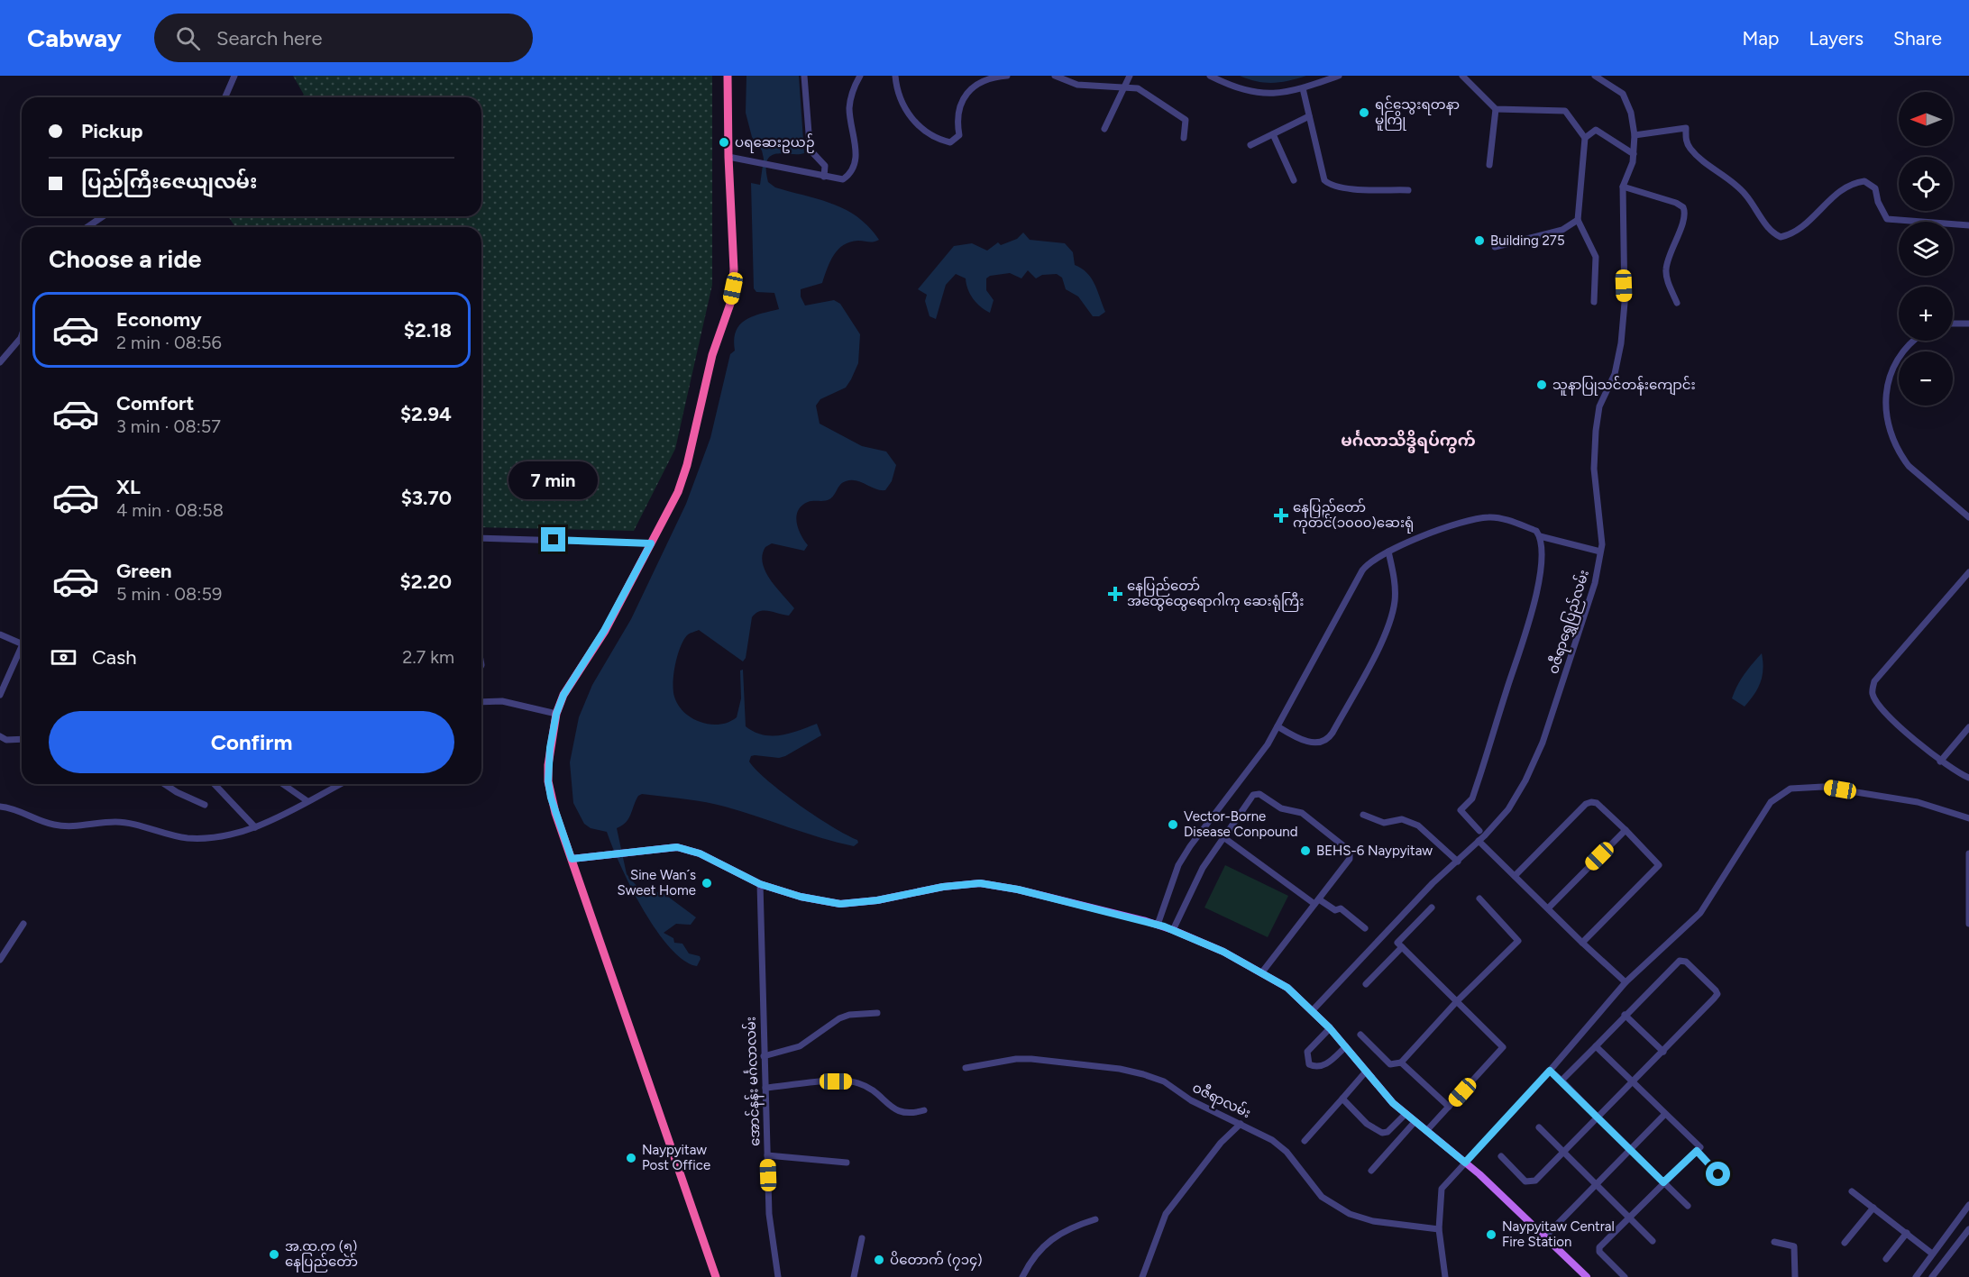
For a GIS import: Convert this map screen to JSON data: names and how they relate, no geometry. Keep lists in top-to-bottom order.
{
  "streets": {
    "street": ["ဝဇီရာရွှေပြည်လမ်း", "အောင်နန်း မင်္ဂလာလမ်း", "ဝဇီရာလမ်း"]
  },
  "districts": ["မင်္ဂလာသိဒ္ဓိရပ်ကွက်"],
  "places": {
    "other": [
      "ရင်သွေးရတနာ မူကြို",
      "ပရဆေးဥယဉ်",
      "Building 275",
      "သူနာပြုသင်တန်းကျောင်း",
      "Vector-Borne Disease Conpound",
      "BEHS-6 Naypyitaw",
      "Sine Wan´s Sweet Home",
      "Naypyitaw Post Office",
      "Naypyitaw Central Fire Station",
      "အ.ထ.က (၅) နေပြည်တော်",
      "ပိတောက် (၇၁၄)"
    ],
    "health": ["နေပြည်တော် ကုတင်(၁၀၀၀)ဆေးရုံ", "နေပြည်တော် အထွေထွေရောဂါကု ဆေးရုံကြီး"]
  },
  "north": "left",
  "page": {
    "header": "Cabway",
    "search": "Search here",
    "nav": ["Map", "Layers", "Share"],
    "map_buttons": ["+", "−"],
    "banner": ["Pickup", "ပြည်ကြီးဇေယျလမ်း"],
    "heading": "Choose a ride",
    "list": [
      {
        "name": "Economy",
        "note": "2 min · 08:56",
        "value": "$2.18"
      },
      {
        "name": "Comfort",
        "note": "3 min · 08:57",
        "value": "$2.94"
      },
      {
        "name": "XL",
        "note": "4 min · 08:58",
        "value": "$3.70"
      },
      {
        "name": "Green",
        "note": "5 min · 08:59",
        "value": "$2.20"
      }
    ],
    "bubble": "7 min",
    "pay": ["Cash", "2.7 km"],
    "buttons": "Confirm"
  }
}
